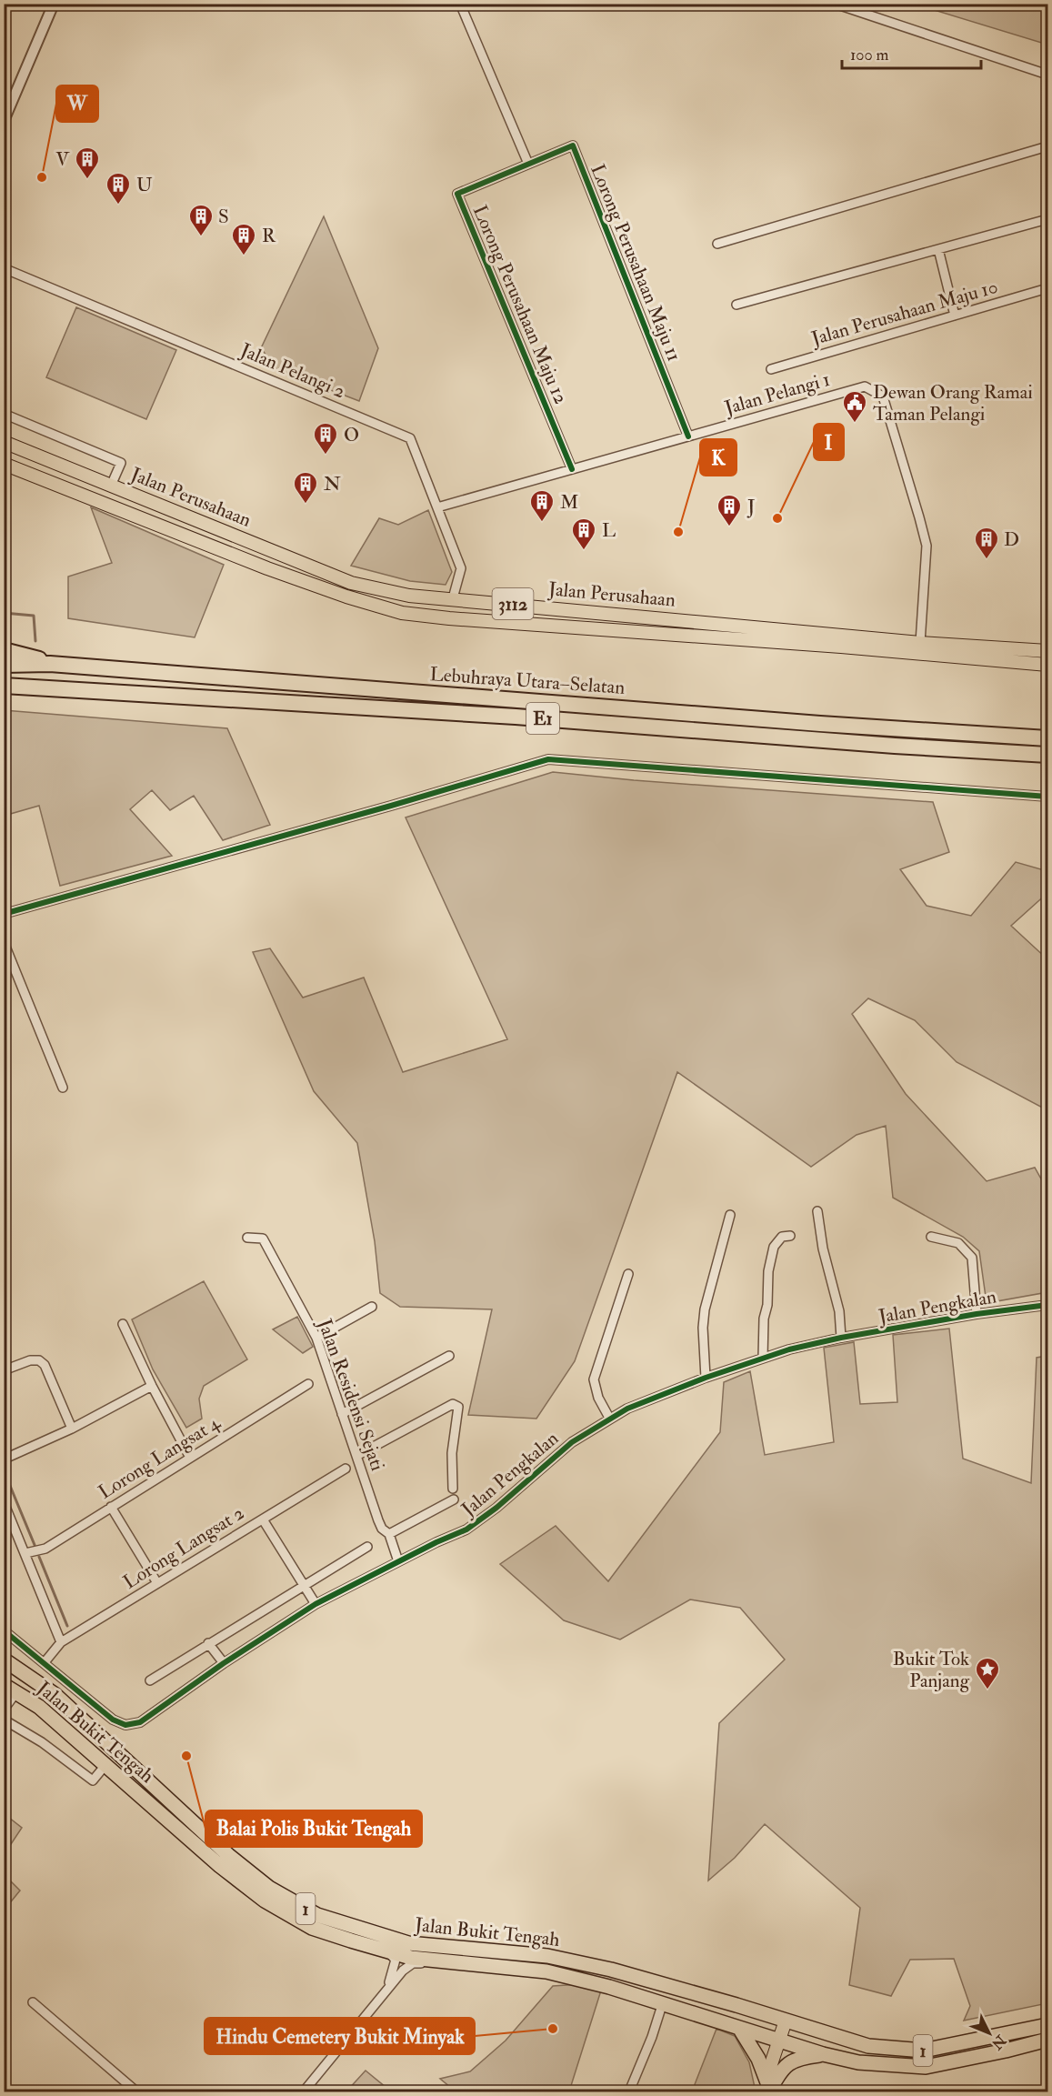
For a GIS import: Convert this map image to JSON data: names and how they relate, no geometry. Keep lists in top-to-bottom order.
{
  "streets": {
    "highway": [
      "Lebuhraya Utara–Selatan",
      "E1",
      "Jalan Bukit Tengah",
      "1"
    ],
    "main road": ["Jalan Perusahaan", "3112"],
    "street": [
      "Lorong Perusahaan Maju 11",
      "Lorong Perusahaan Maju 12",
      "Jalan Perusahaan Maju 10",
      "Jalan Pelangi 2",
      "Jalan Pelangi 1",
      "Jalan Pengkalan",
      "Jalan Residensi Sejati",
      "Lorong Langsat 4",
      "Lorong Langsat 2"
    ]
  },
  "crossings": [
    ["Lorong Perusahaan Maju 11", "Lorong Perusahaan Maju 12"],
    ["Lorong Perusahaan Maju 11", "Jalan Pelangi 1"],
    ["Lorong Perusahaan Maju 12", "Jalan Pelangi 1"],
    ["Jalan Pelangi 2", "Jalan Pelangi 1"],
    ["Jalan Pelangi 2", "Jalan Perusahaan"],
    ["Jalan Pelangi 1", "Jalan Perusahaan"],
    ["Jalan Pengkalan", "Lorong Langsat 2"]
  ],
  "places": {
    "other": [
      "W",
      "I",
      "K",
      "Balai Polis Bukit Tengah",
      "Hindu Cemetery Bukit Minyak"
    ],
    "building": [
      "V",
      "U",
      "S",
      "R",
      "O",
      "N",
      "M",
      "J",
      "L",
      "D"
    ],
    "public building": ["Dewan Orang Ramai Taman Pelangi"],
    "place": ["Bukit Tok Panjang"]
  },
  "scale_bar": "100 m",
  "north": "bottom right"
}
